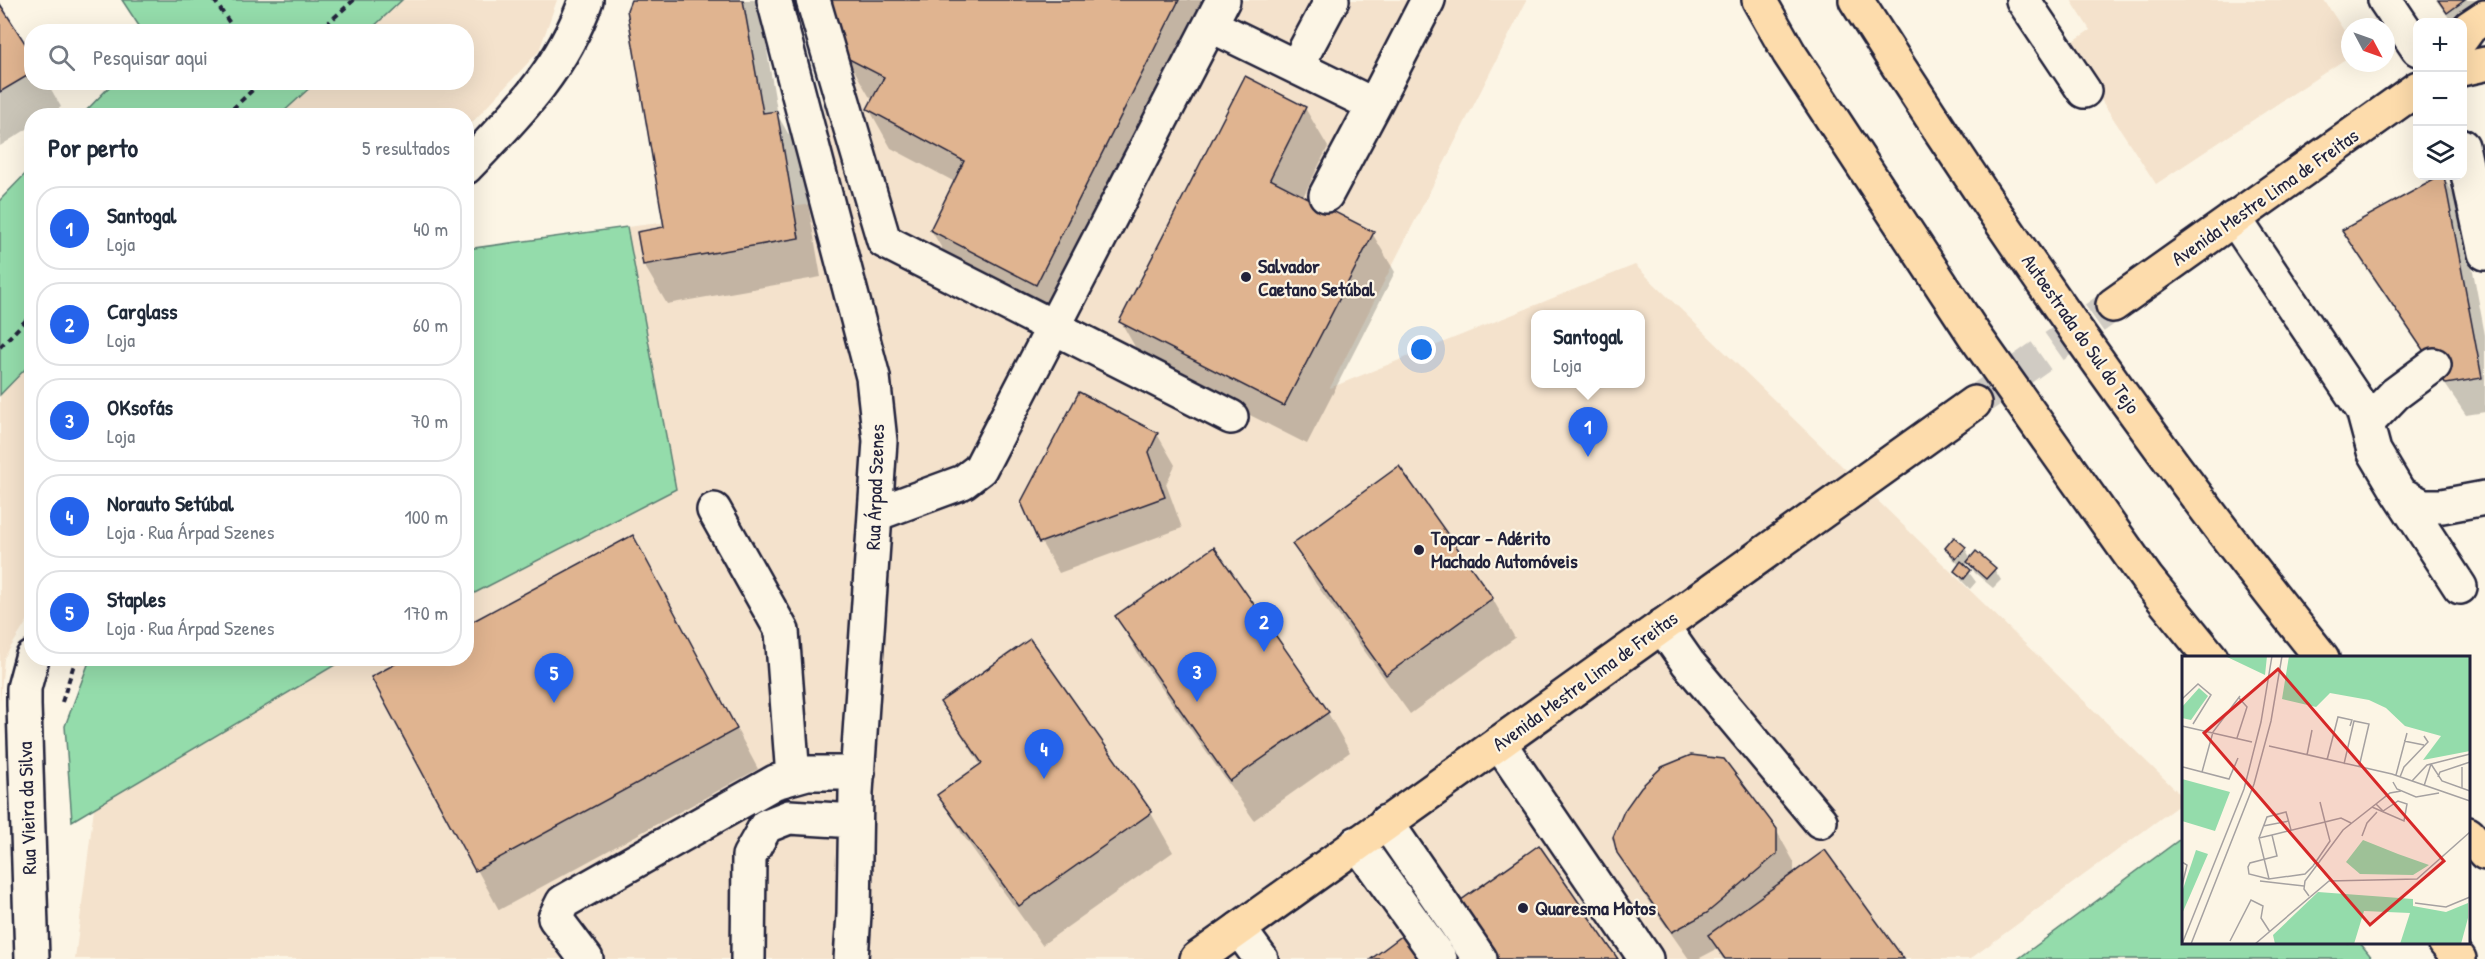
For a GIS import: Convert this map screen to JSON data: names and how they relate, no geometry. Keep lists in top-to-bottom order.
{
  "streets": {
    "main road": ["Avenida Mestre Lima de Freitas", "Autoestrada do Sul do Tejo"],
    "street": ["Rua Árpad Szenes", "Rua Vieira da Silva"]
  },
  "places": ["Salvador Caetano Setúbal", "Topcar - Adérito Machado Automóveis", "Quaresma Motos"],
  "north": "bottom right",
  "page": {
    "map_buttons": ["+", "−"],
    "search": "Pesquisar aqui",
    "heading": ["Por perto", "5 resultados"],
    "list": [
      {
        "mark": "1",
        "name": "Santogal",
        "note": "Loja",
        "value": "40 m"
      },
      {
        "mark": "2",
        "name": "Carglass",
        "note": "Loja",
        "value": "60 m"
      },
      {
        "mark": "3",
        "name": "OKsofás",
        "note": "Loja",
        "value": "70 m"
      },
      {
        "mark": "4",
        "name": "Norauto Setúbal",
        "note": "Loja · Rua Árpad Szenes",
        "value": "100 m"
      },
      {
        "mark": "5",
        "name": "Staples",
        "note": "Loja · Rua Árpad Szenes",
        "value": "170 m"
      }
    ],
    "popup": ["Santogal", "Loja"],
    "pins": [
      "1",
      "2",
      "3",
      "5",
      "4"
    ]
  }
}
